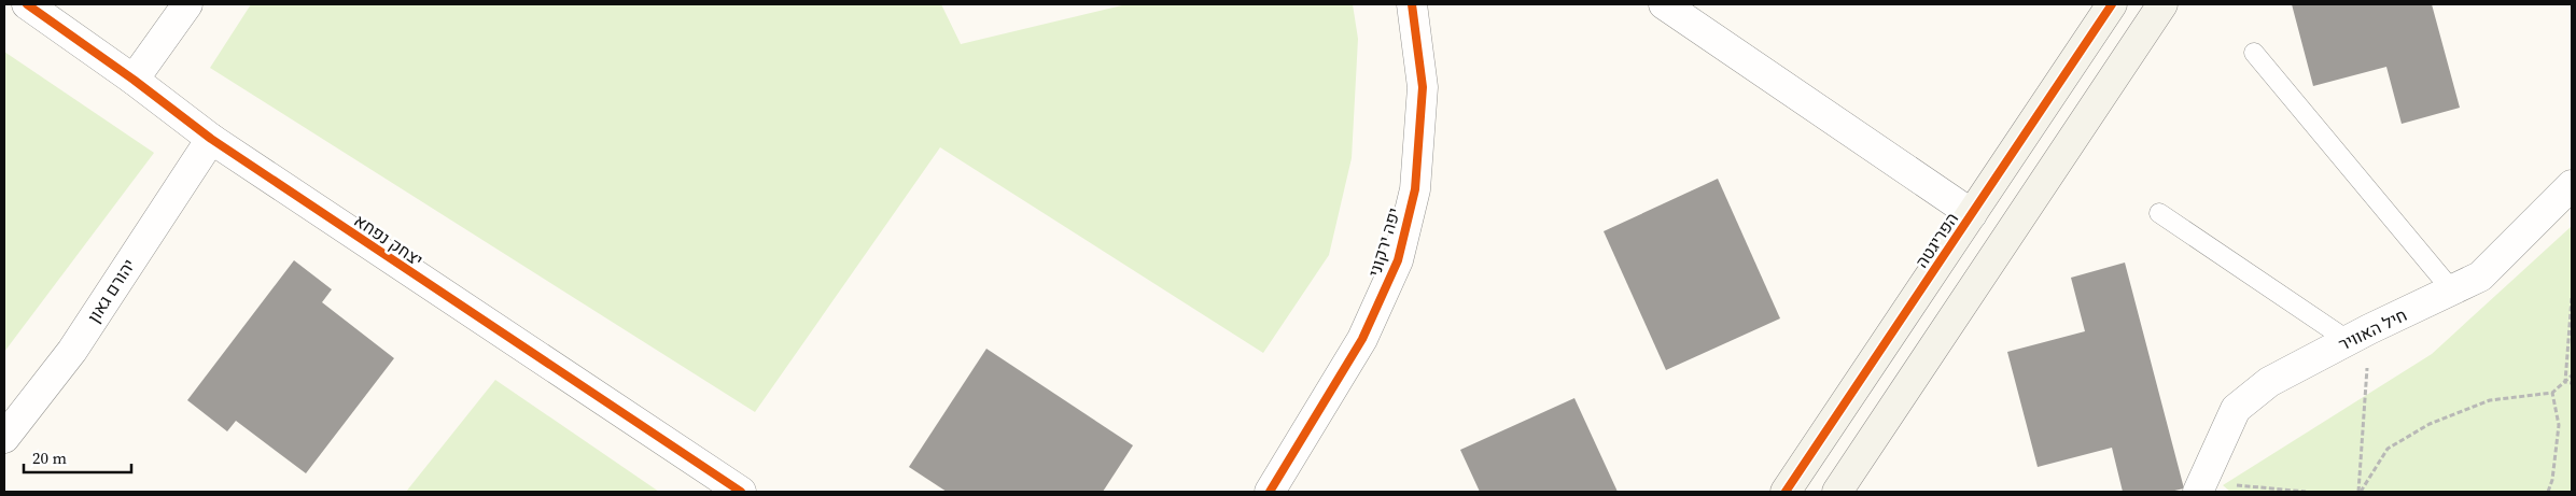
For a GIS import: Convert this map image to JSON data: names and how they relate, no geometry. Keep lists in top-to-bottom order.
{
  "streets": {
    "street": [
      "יצחק נפחא",
      "הפריגטה",
      "יפה ירקוני",
      "יהורם גאון",
      "חיל האוויר"
    ]
  },
  "crossings": [
    ["יצחק נפחא", "יהורם גאון"]
  ],
  "scale_bar": "20 m"
}
